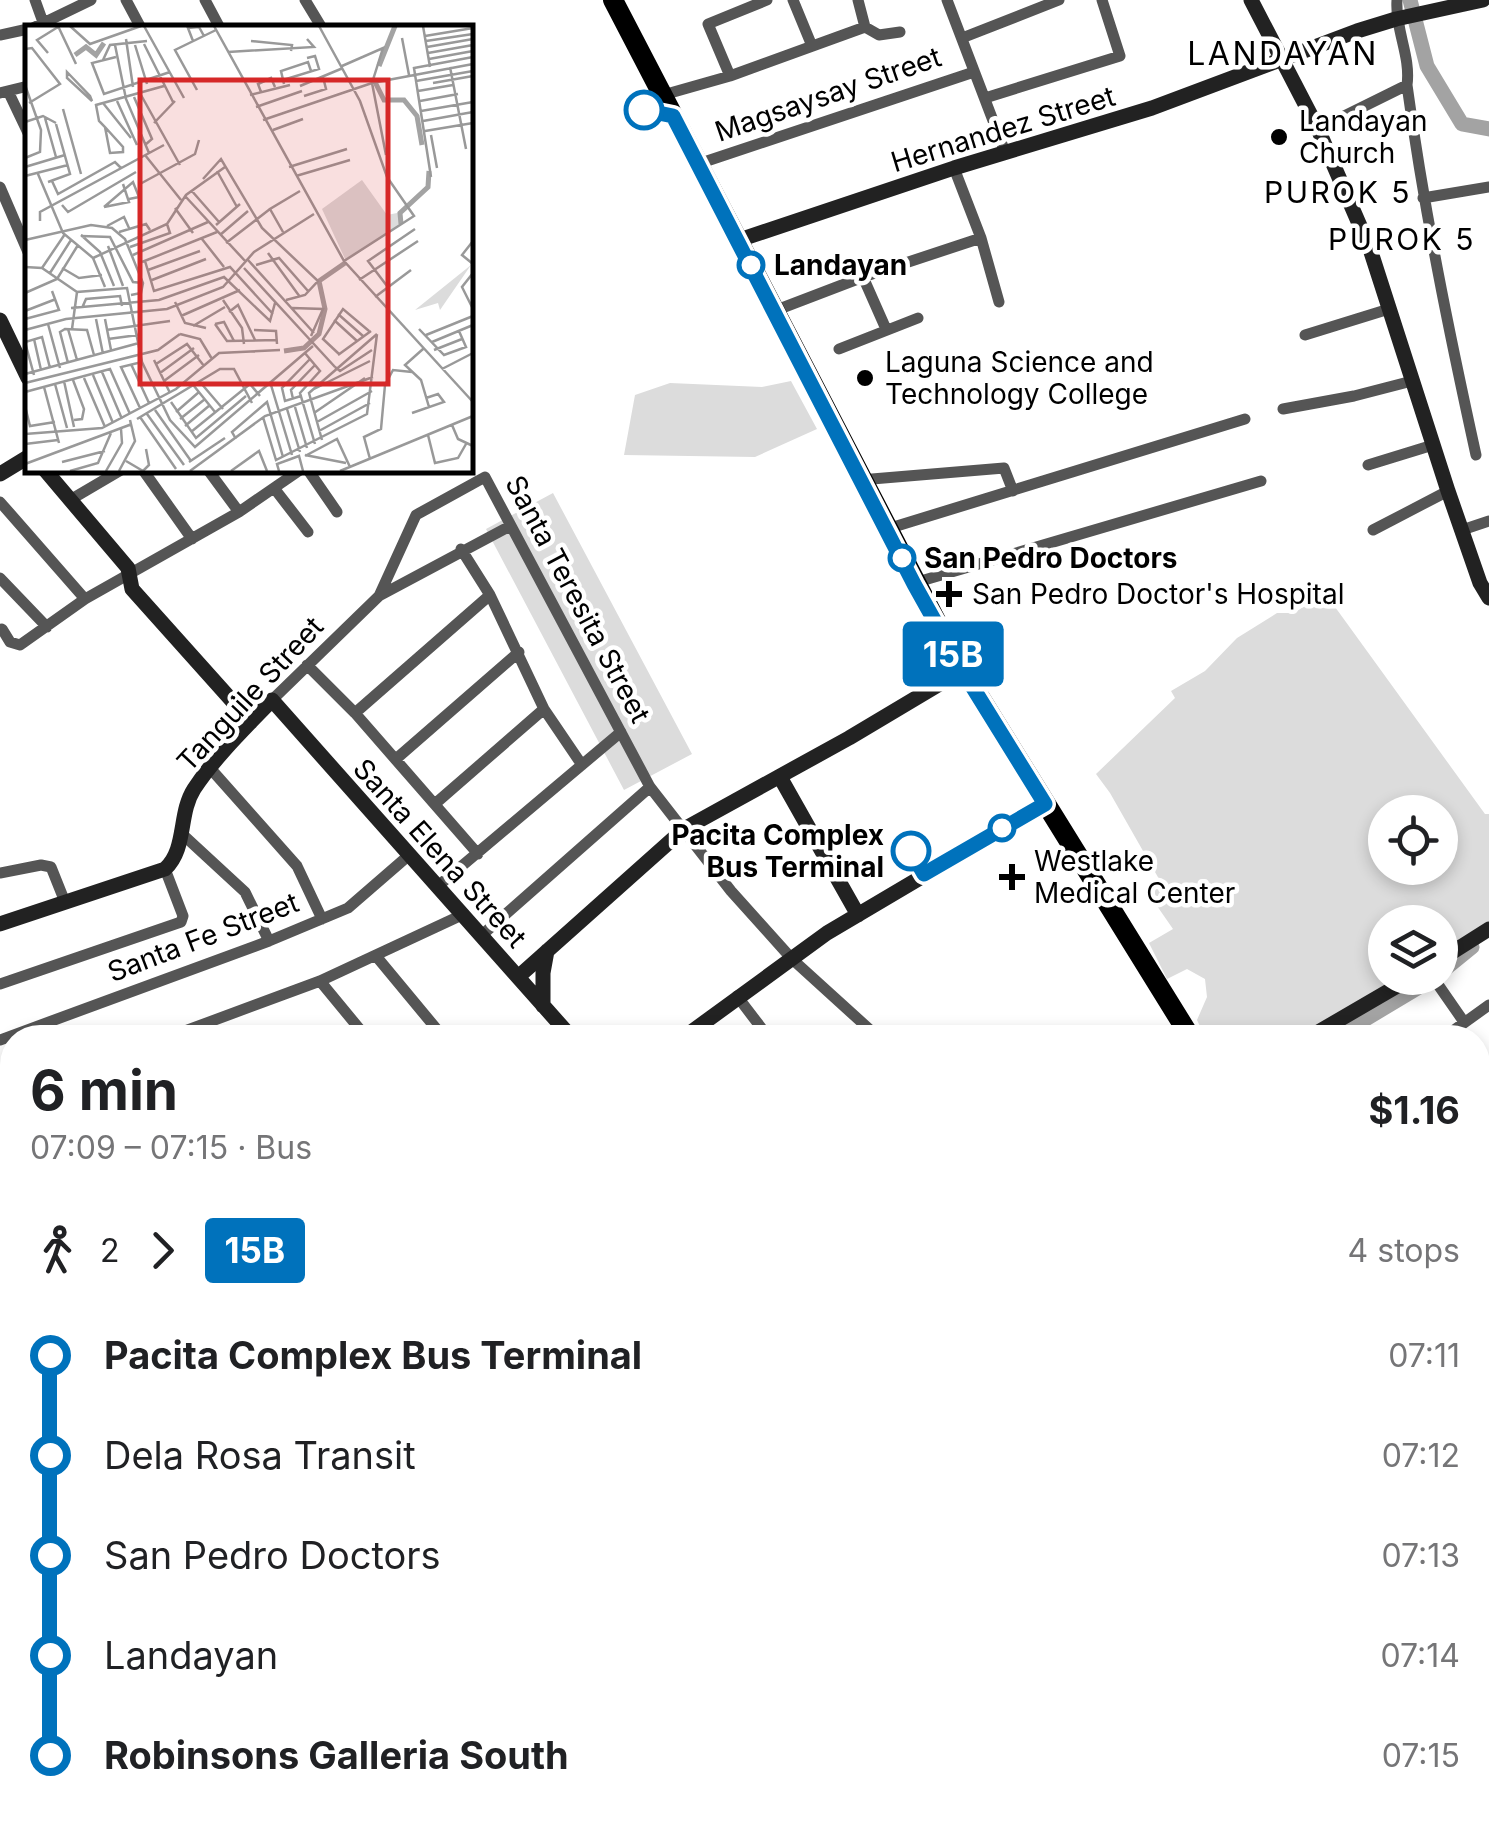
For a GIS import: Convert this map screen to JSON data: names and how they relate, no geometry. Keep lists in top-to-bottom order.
{
  "streets": {
    "street": [
      "Magsaysay Street",
      "Hernandez Street",
      "Santa Teresita Street",
      "Tanguile Street",
      "Santa Elena Street",
      "Santa Fe Street"
    ]
  },
  "crossings": [
    ["Santa Teresita Street", "Tanguile Street"],
    ["Tanguile Street", "Santa Elena Street"],
    ["Santa Elena Street", "Santa Fe Street"]
  ],
  "districts": ["LANDAYAN", "PUROK 5", "PUROK 5"],
  "places": {
    "other": [
      "Landayan Church",
      "Landayan",
      "Laguna Science and Technology College",
      "San Pedro Doctors",
      "Pacita Complex Bus Terminal"
    ],
    "health": ["San Pedro Doctor's Hospital", "Westlake Medical Center"]
  },
  "lines": ["bus line 15B"],
  "page": {
    "on_map": "15B",
    "heading": ["6 min", "07:09 – 07:15 · Bus", "$1.16"],
    "legs": ["2", "15B", "4 stops"],
    "list": [
      {
        "name": "Pacita Complex Bus Terminal",
        "value": "07:11"
      },
      {
        "name": "Dela Rosa Transit",
        "value": "07:12"
      },
      {
        "name": "San Pedro Doctors",
        "value": "07:13"
      },
      {
        "name": "Landayan",
        "value": "07:14"
      },
      {
        "name": "Robinsons Galleria South",
        "value": "07:15"
      }
    ]
  }
}
